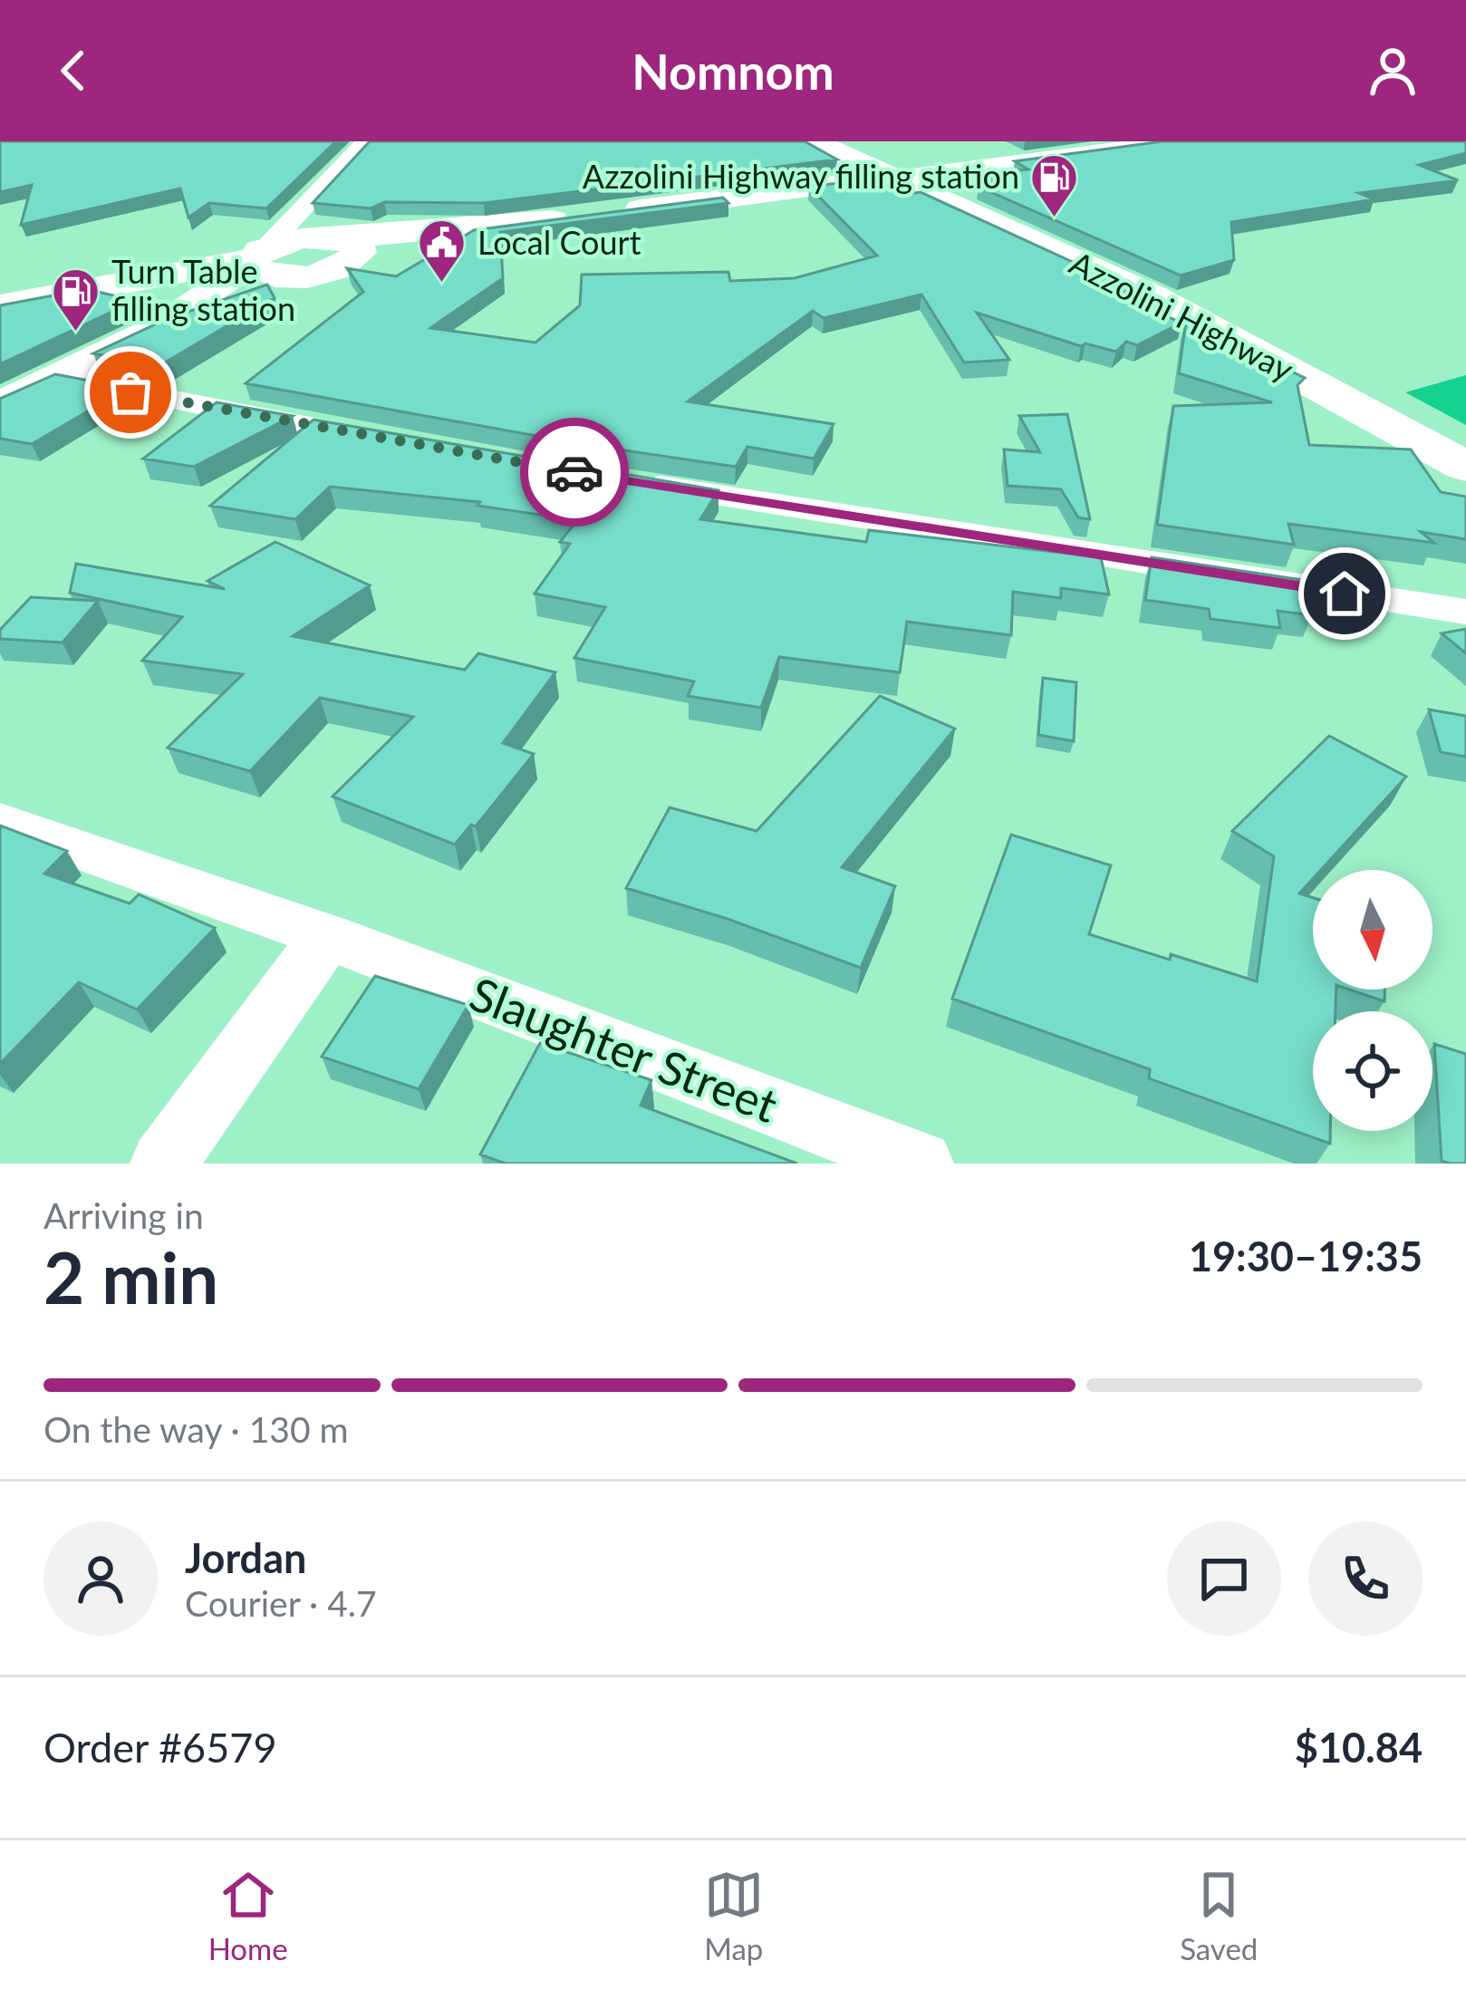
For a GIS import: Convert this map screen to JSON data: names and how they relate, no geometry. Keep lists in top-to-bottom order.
{
  "streets": {
    "main road": ["Azzolini Highway"],
    "street": ["Slaughter Street"]
  },
  "places": {
    "fuel station": ["Azzolini Highway filling station", "Turn Table filling station"],
    "public building": ["Local Court"]
  },
  "north": "bottom",
  "page": {
    "header": "Nomnom",
    "heading": ["2 min", "Arriving in", "19:30–19:35"],
    "panel": [
      "Jordan",
      "Courier · 4.7",
      "Order #6579",
      "$10.84"
    ],
    "bar": "On the way · 130 m",
    "tabs": ["Home", "Map", "Saved"]
  }
}
